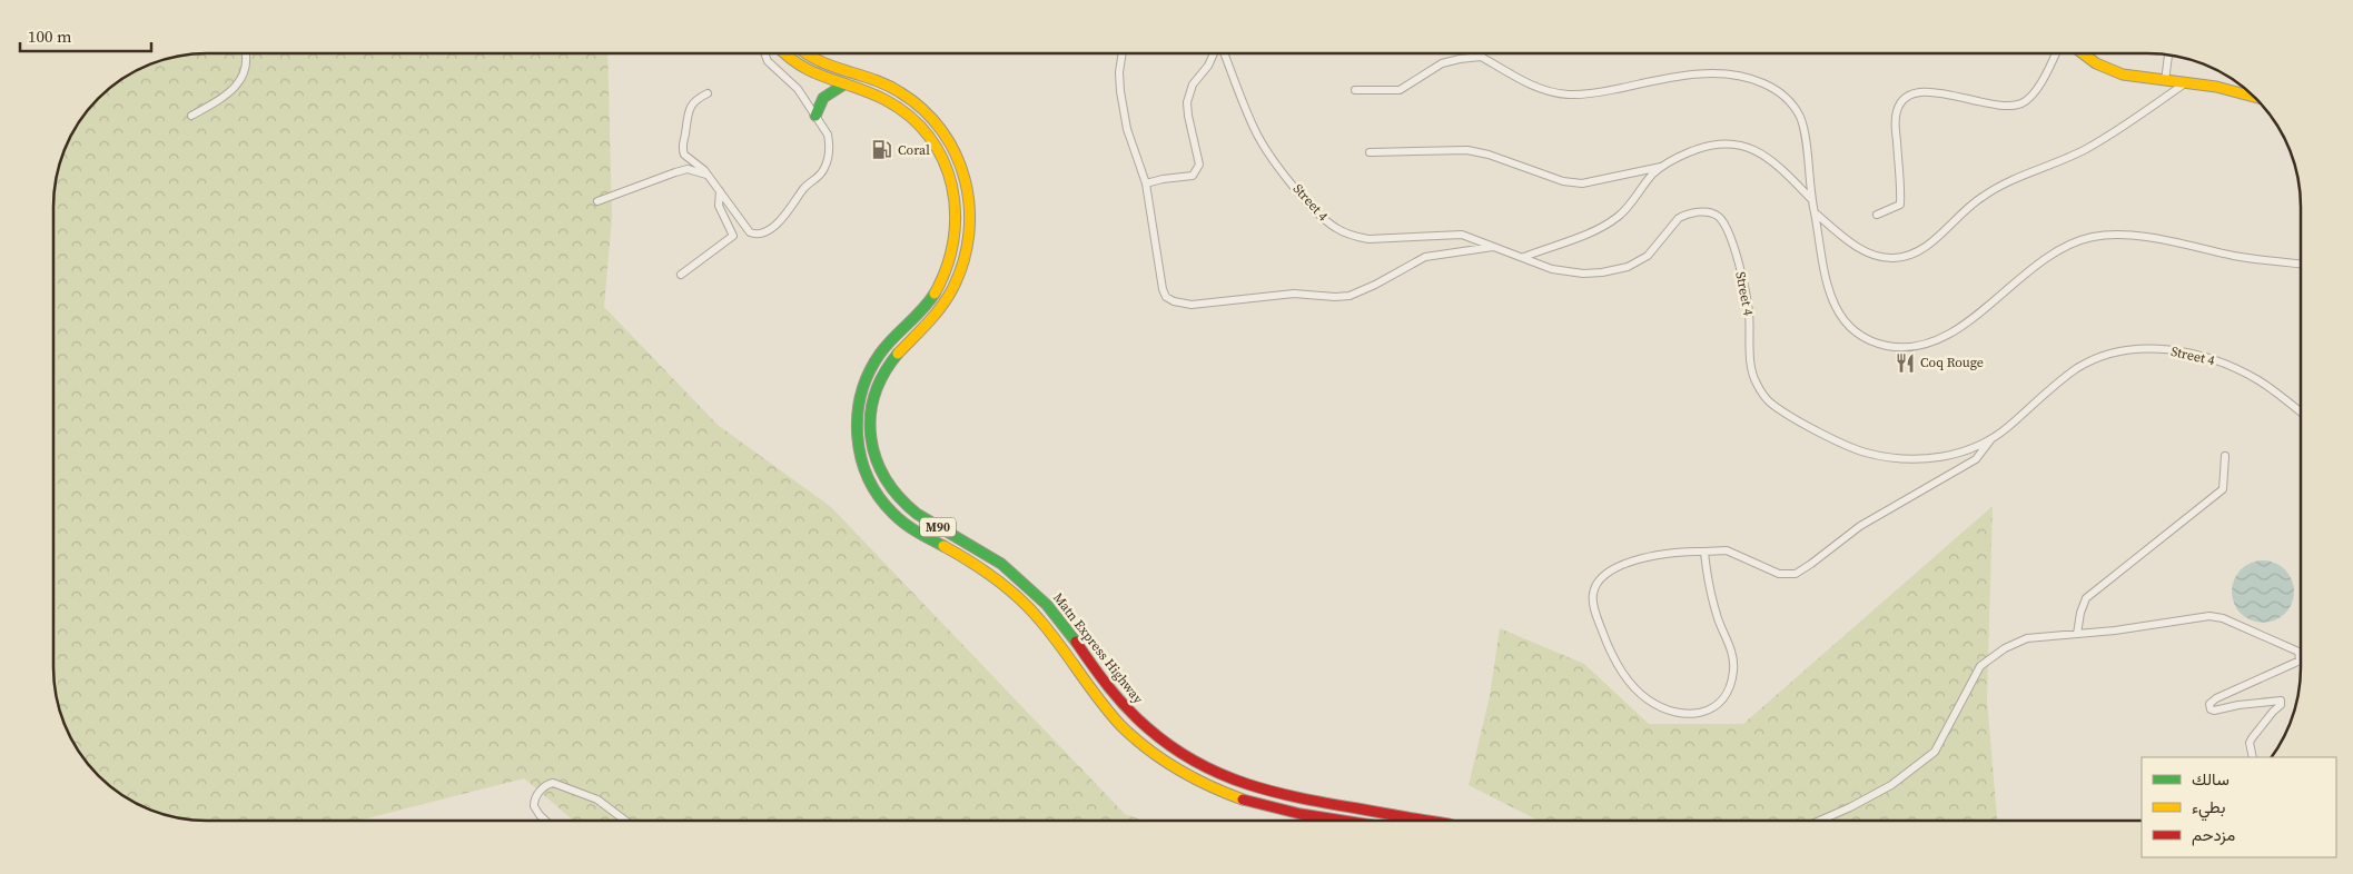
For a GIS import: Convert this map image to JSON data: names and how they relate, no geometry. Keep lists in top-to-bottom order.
{
  "streets": {
    "main road": ["M90", "Matn Express Highway"],
    "street": ["Street 4"]
  },
  "places": {
    "fuel station": ["Coral"],
    "restaurant": ["Coq Rouge"]
  },
  "legend": ["سالك", "بطيء", "مزدحم"],
  "scale_bar": "100 m"
}
